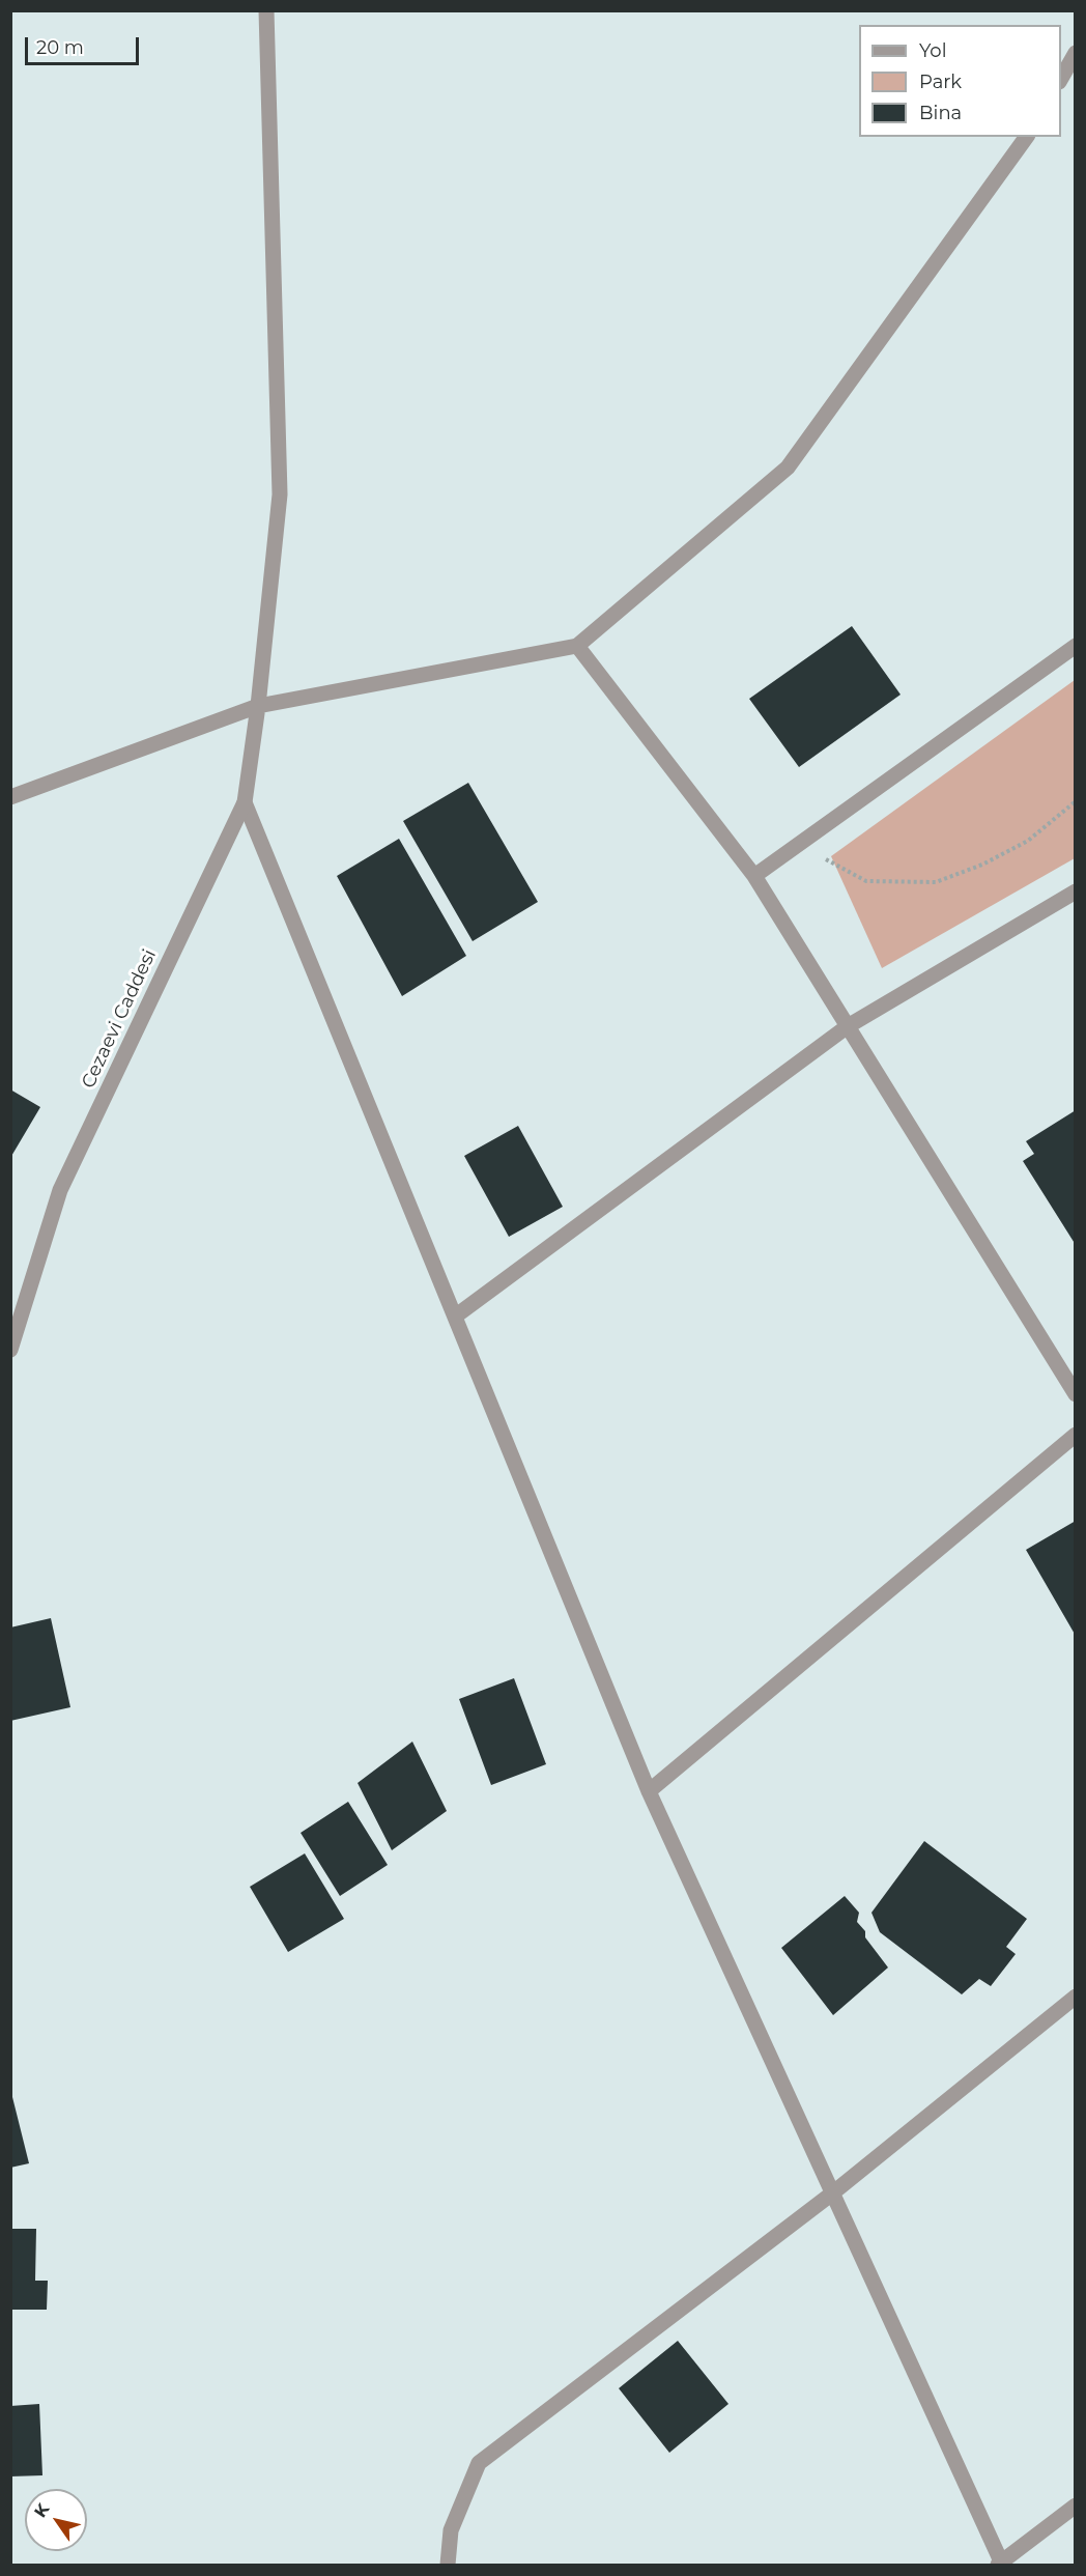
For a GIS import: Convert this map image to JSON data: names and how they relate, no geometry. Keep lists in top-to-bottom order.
{
  "streets": {
    "street": ["Cezaevi Caddesi"]
  },
  "legend": ["Yol", "Park", "Bina"],
  "scale_bar": "20 m",
  "north": "top left"
}
